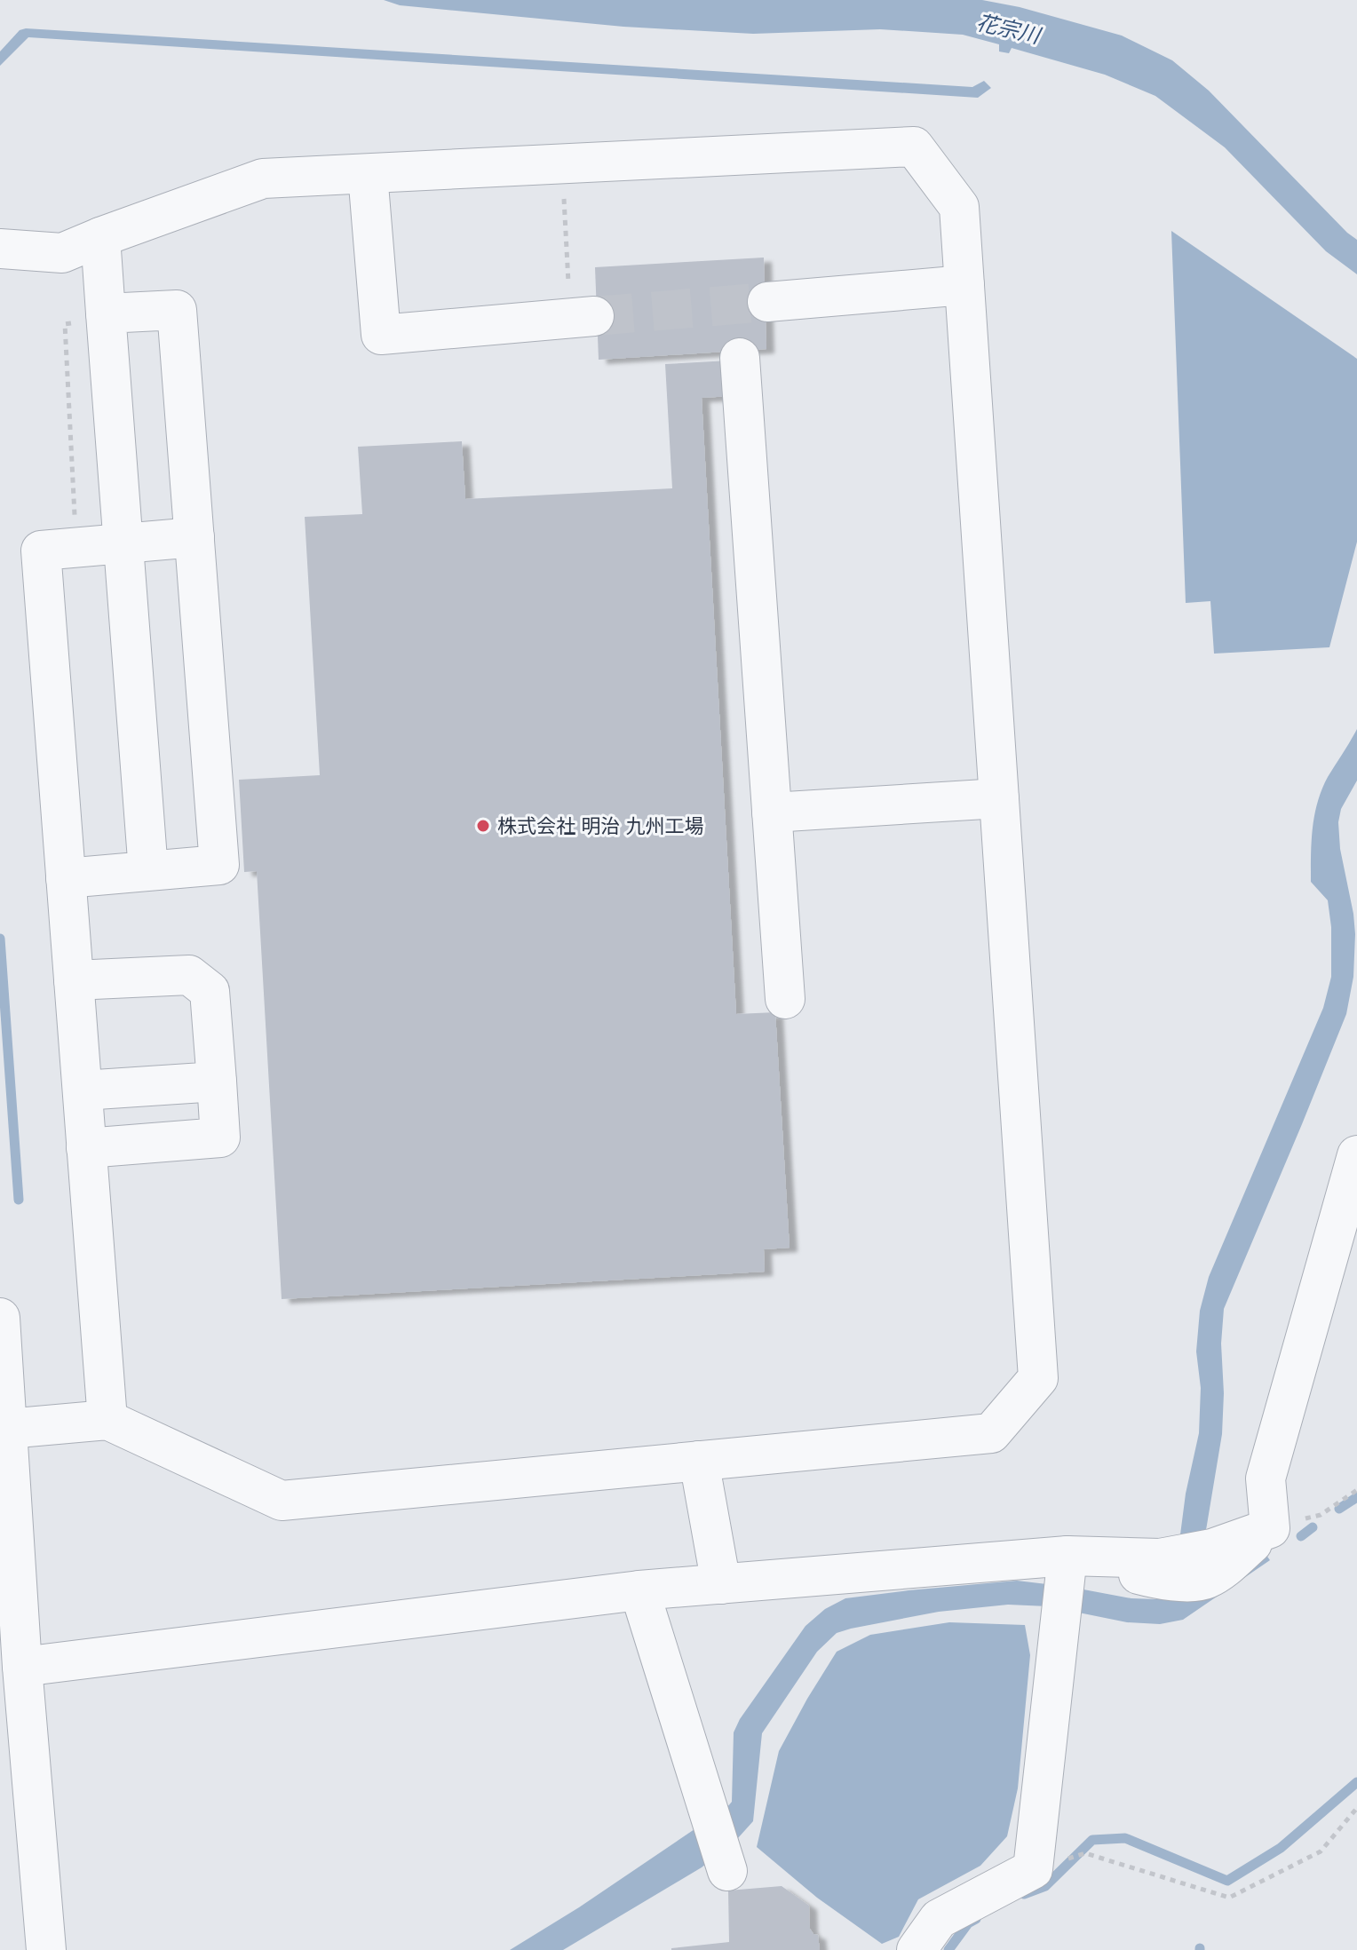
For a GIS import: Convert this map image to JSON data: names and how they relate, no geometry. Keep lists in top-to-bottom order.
{
  "water": ["花宗川"],
  "places": ["株式会社 明治 九州工場"]
}
